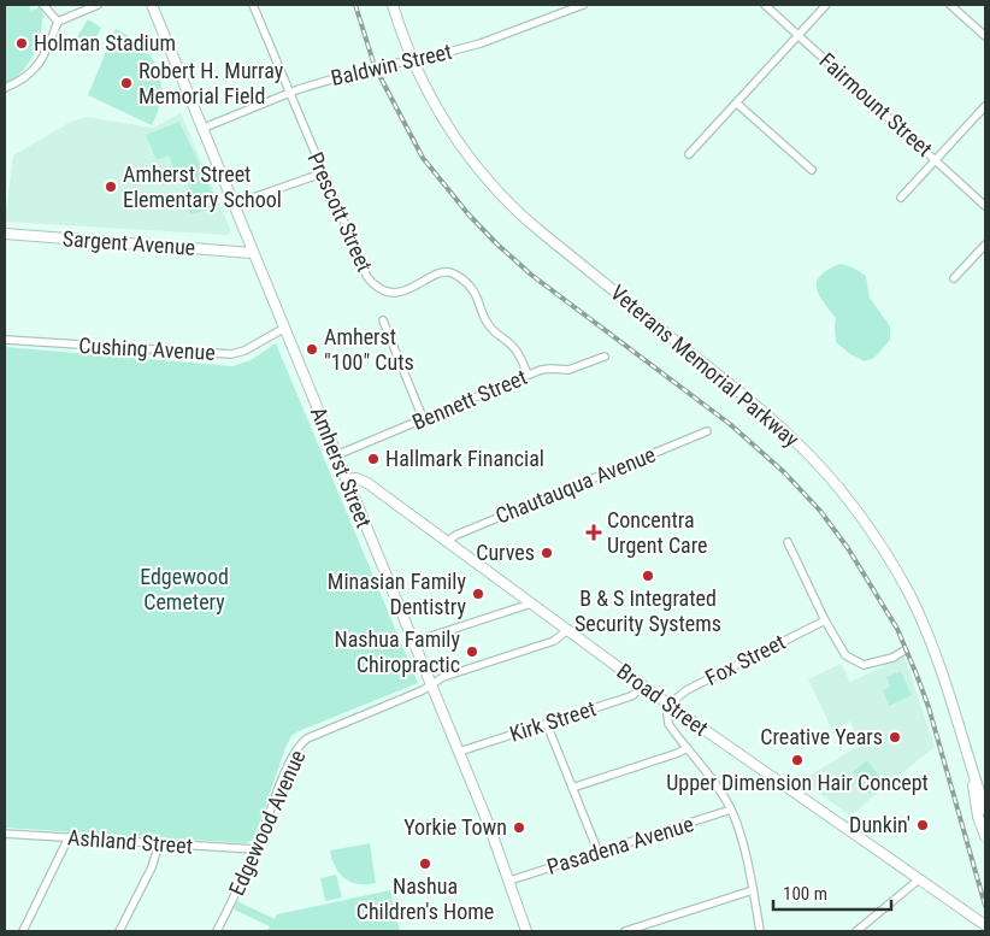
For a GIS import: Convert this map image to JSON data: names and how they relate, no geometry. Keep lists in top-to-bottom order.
{
  "streets": {
    "main road": [
      "Sargent Avenue",
      "Veterans Memorial Parkway",
      "Amherst Street",
      "Broad Street"
    ],
    "street": [
      "Baldwin Street",
      "Fairmount Street",
      "Prescott Street",
      "Cushing Avenue",
      "Bennett Street",
      "Chautauqua Avenue",
      "Fox Street",
      "Kirk Street",
      "Edgewood Avenue",
      "Ashland Street",
      "Pasadena Avenue"
    ]
  },
  "crossings": [
    ["Baldwin Street", "Prescott Street"],
    ["Baldwin Street", "Amherst Street"],
    ["Prescott Street", "Bennett Street"],
    ["Sargent Avenue", "Amherst Street"],
    ["Cushing Avenue", "Amherst Street"],
    ["Bennett Street", "Amherst Street"],
    ["Amherst Street", "Broad Street"],
    ["Amherst Street", "Kirk Street"],
    ["Amherst Street", "Edgewood Avenue"],
    ["Amherst Street", "Pasadena Avenue"],
    ["Chautauqua Avenue", "Broad Street"],
    ["Fox Street", "Broad Street"],
    ["Broad Street", "Kirk Street"],
    ["Broad Street", "Edgewood Avenue"],
    ["Edgewood Avenue", "Ashland Street"]
  ],
  "parks": ["Edgewood Cemetery"],
  "places": {
    "other": [
      "Holman Stadium",
      "Robert H. Murray Memorial Field",
      "Amherst Street Elementary School",
      "Amherst \"100\" Cuts",
      "Hallmark Financial",
      "Curves",
      "B & S Integrated Security Systems",
      "Minasian Family Dentistry",
      "Nashua Family Chiropractic",
      "Creative Years",
      "Upper Dimension Hair Concept",
      "Dunkin'",
      "Yorkie Town",
      "Nashua Children's Home"
    ],
    "health": ["Concentra Urgent Care"]
  },
  "scale_bar": "100 m"
}
